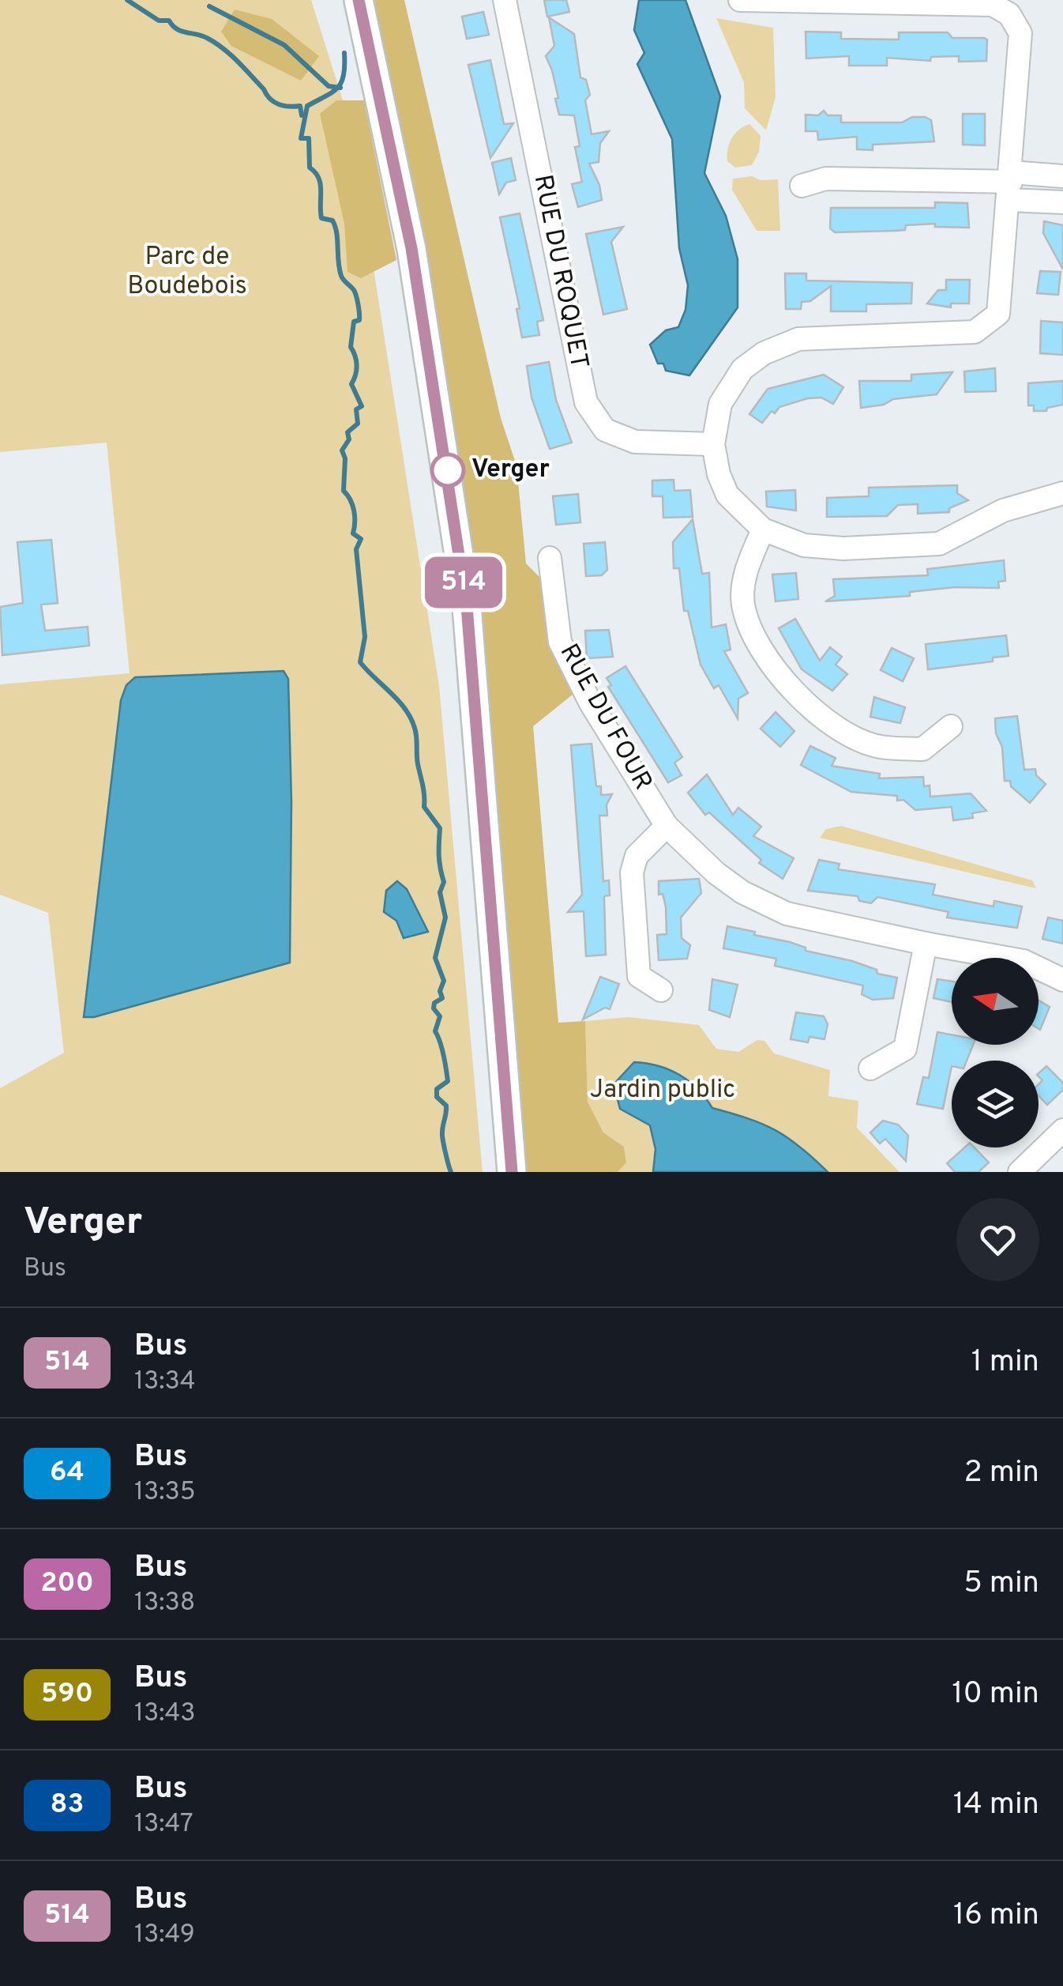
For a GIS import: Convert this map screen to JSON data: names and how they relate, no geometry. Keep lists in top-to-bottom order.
{
  "streets": {
    "street": ["RUE DU ROQUET", "RUE DU FOUR"]
  },
  "parks": ["Parc de Boudebois", "Jardin public"],
  "places": ["Verger"],
  "lines": ["bus line 514"],
  "north": "left",
  "page": {
    "on_map": "514",
    "heading": ["Verger", "Bus"],
    "list": [
      {
        "mark": "514",
        "name": "Bus",
        "note": "13:34",
        "value": "1 min"
      },
      {
        "mark": "64",
        "name": "Bus",
        "note": "13:35",
        "value": "2 min"
      },
      {
        "mark": "200",
        "name": "Bus",
        "note": "13:38",
        "value": "5 min"
      },
      {
        "mark": "590",
        "name": "Bus",
        "note": "13:43",
        "value": "10 min"
      },
      {
        "mark": "83",
        "name": "Bus",
        "note": "13:47",
        "value": "14 min"
      },
      {
        "mark": "514",
        "name": "Bus",
        "note": "13:49",
        "value": "16 min"
      }
    ]
  }
}
